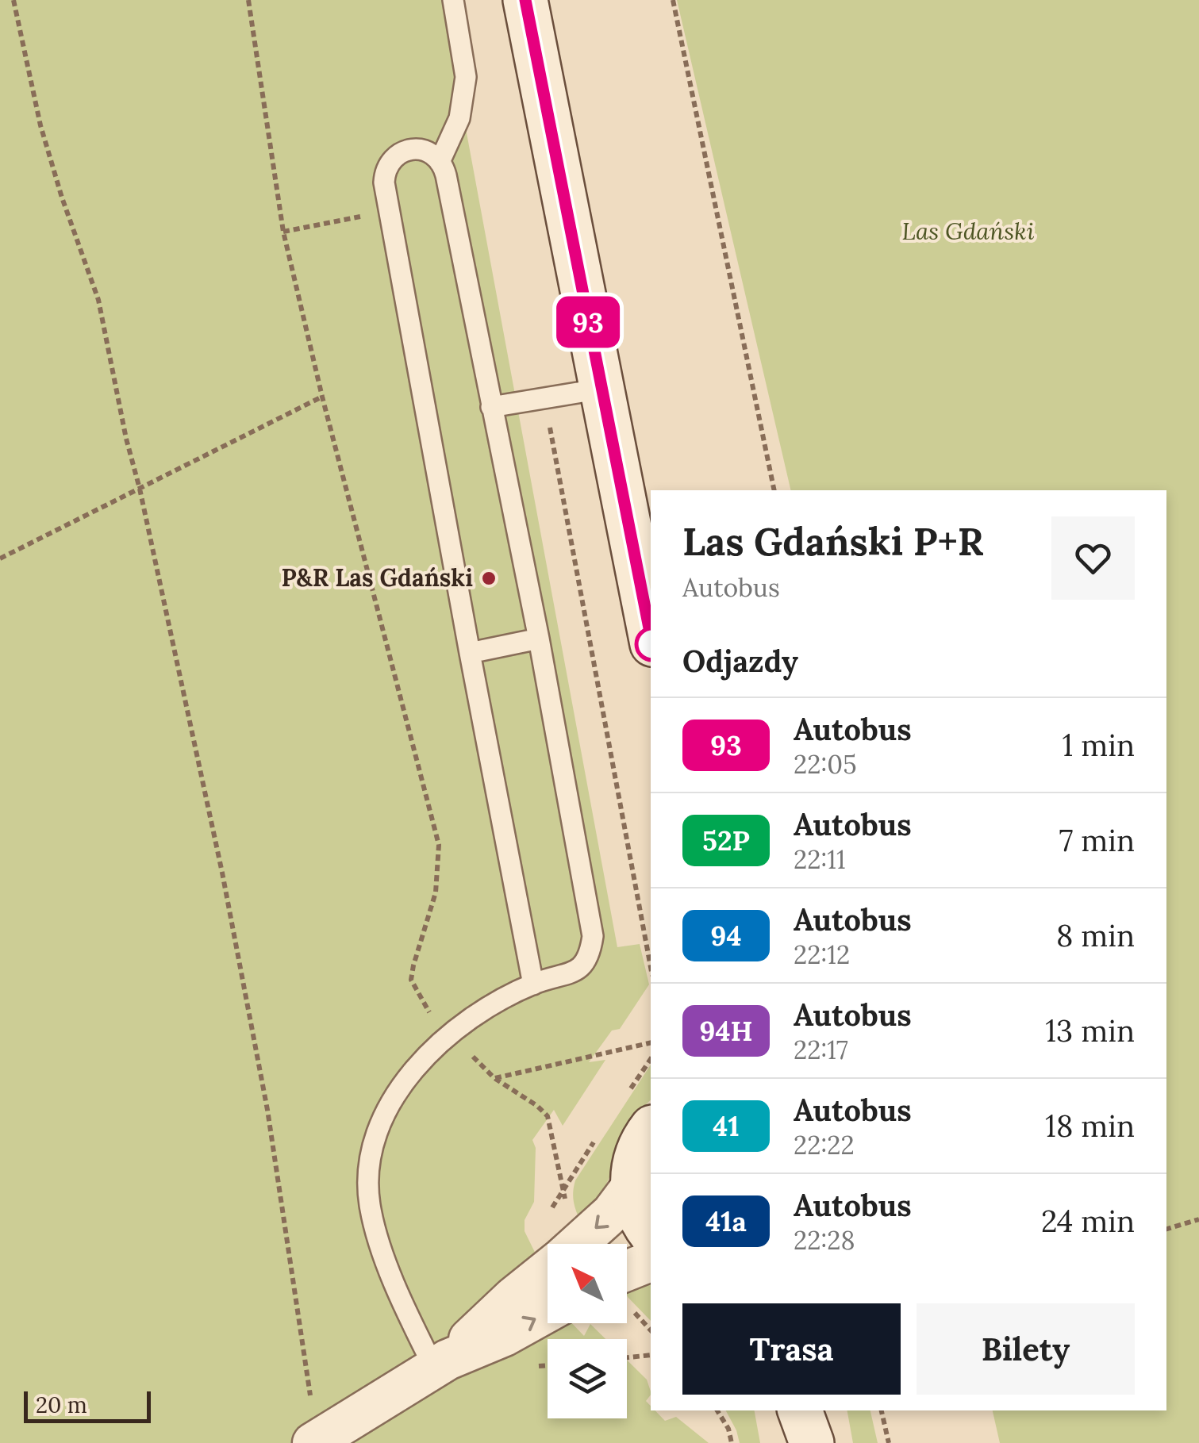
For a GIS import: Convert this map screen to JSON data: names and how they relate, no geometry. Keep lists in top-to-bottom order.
{
  "parks": ["Las Gdański"],
  "places": ["P&R Las Gdański"],
  "lines": ["bus line 93"],
  "scale_bar": "20 m",
  "north": "top left",
  "page": {
    "on_map": "93",
    "heading": [
      ["Las Gdański P+R", "Autobus"],
      "Odjazdy"
    ],
    "list": [
      {
        "mark": "93",
        "name": "Autobus",
        "note": "22:05",
        "value": "1 min"
      },
      {
        "mark": "52P",
        "name": "Autobus",
        "note": "22:11",
        "value": "7 min"
      },
      {
        "mark": "94",
        "name": "Autobus",
        "note": "22:12",
        "value": "8 min"
      },
      {
        "mark": "94H",
        "name": "Autobus",
        "note": "22:17",
        "value": "13 min"
      },
      {
        "mark": "41",
        "name": "Autobus",
        "note": "22:22",
        "value": "18 min"
      },
      {
        "mark": "41a",
        "name": "Autobus",
        "note": "22:28",
        "value": "24 min"
      }
    ],
    "buttons": ["Trasa", "Bilety"],
    "scale": "20 m"
  }
}
